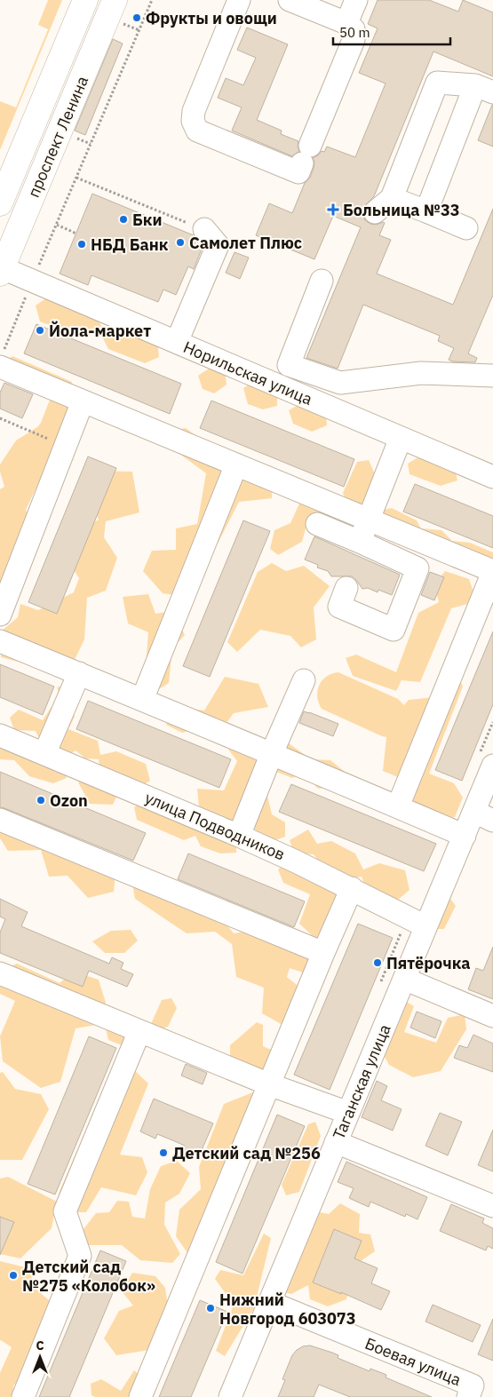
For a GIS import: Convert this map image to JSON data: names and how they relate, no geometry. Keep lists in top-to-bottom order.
{
  "streets": {
    "main road": ["проспект Ленина"],
    "street": [
      "Норильская улица",
      "улица Подводников",
      "Таганская улица",
      "Боевая улица"
    ]
  },
  "crossings": [
    ["проспект Ленина", "Норильская улица"],
    ["улица Подводников", "Таганская улица"],
    ["Таганская улица", "Боевая улица"]
  ],
  "places": {
    "other": [
      "Фрукты и овощи",
      "Бки",
      "Самолет Плюс",
      "НБД Банк",
      "Йола-маркет",
      "Ozon",
      "Пятёрочка",
      "Детский сад №256",
      "Детский сад №275 «Колобок»",
      "Нижний Новгород 603073"
    ],
    "health": ["Больница №33"]
  },
  "scale_bar": "50 m",
  "north": "top"
}
